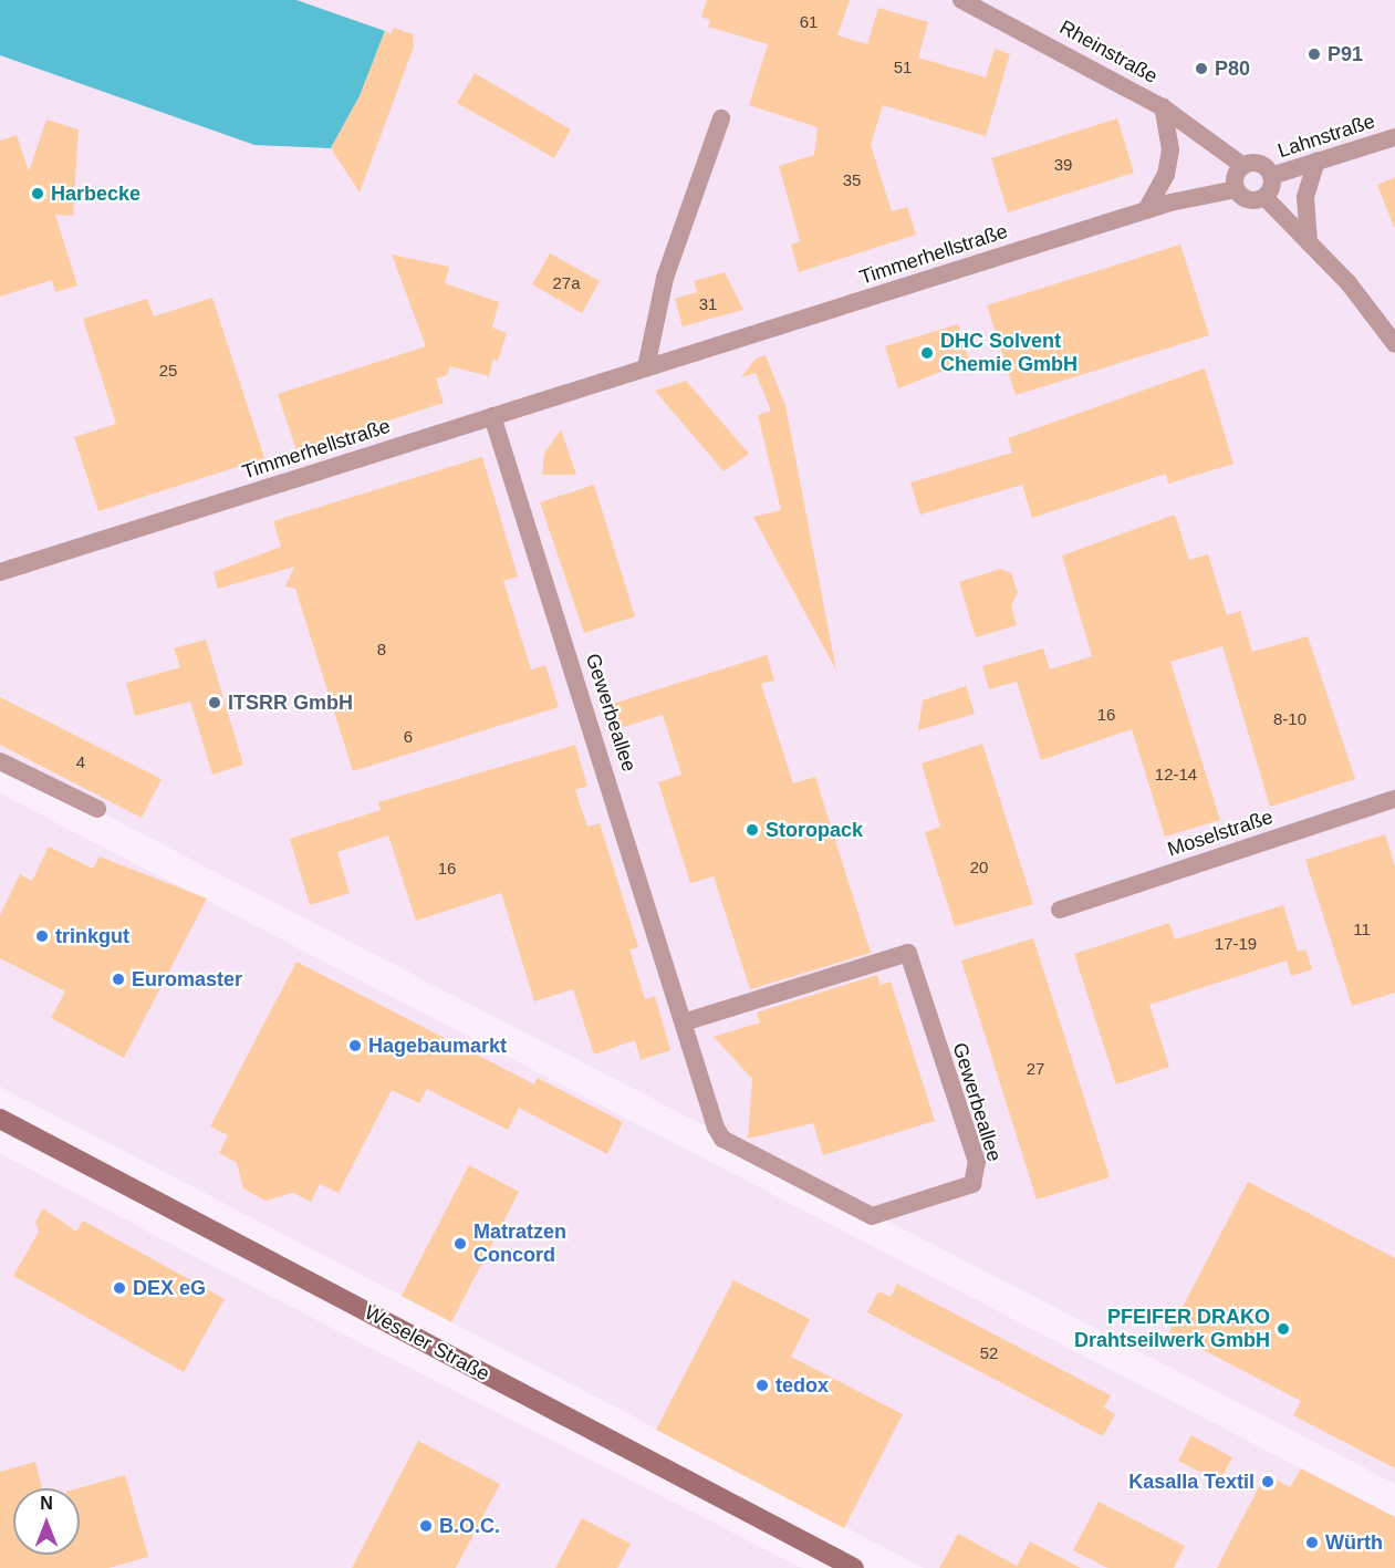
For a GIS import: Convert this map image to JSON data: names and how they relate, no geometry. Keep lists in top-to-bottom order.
{
  "streets": {
    "main road": ["Weseler Straße"],
    "street": [
      "Rheinstraße",
      "Lahnstraße",
      "Timmerhellstraße",
      "Gewerbeallee",
      "Moselstraße"
    ]
  },
  "crossings": [
    ["Rheinstraße", "Lahnstraße"],
    ["Rheinstraße", "Timmerhellstraße"],
    ["Lahnstraße", "Timmerhellstraße"],
    ["Timmerhellstraße", "Gewerbeallee"]
  ],
  "places": [
    "P91",
    "P80",
    "Harbecke",
    "DHC Solvent Chemie GmbH",
    "ITSRR GmbH",
    "Storopack",
    "trinkgut",
    "Euromaster",
    "Hagebaumarkt",
    "Matratzen Concord",
    "DEX eG",
    "PFEIFER DRAKO Drahtseilwerk GmbH",
    "tedox",
    "Kasalla Textil",
    "B.O.C.",
    "Würth"
  ],
  "house_numbers": [
    "61",
    "51",
    "39",
    "35",
    "27a",
    "31",
    "25",
    "8",
    "16",
    "8-10",
    "6",
    "4",
    "12-14",
    "20",
    "16",
    "11",
    "17-19",
    "27",
    "52"
  ],
  "north": "top"
}
